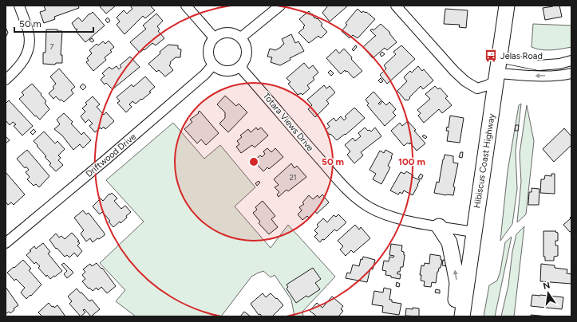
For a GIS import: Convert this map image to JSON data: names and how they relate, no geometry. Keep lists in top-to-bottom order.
{
  "streets": {
    "main road": ["Hibiscus Coast Highway"],
    "street": ["Totara Views Drive", "Driftwood Drive"]
  },
  "crossings": [
    ["Totara Views Drive", "Driftwood Drive"],
    ["Totara Views Drive", "Hibiscus Coast Highway"]
  ],
  "places": {
    "bus stop": ["Jelas Road"]
  },
  "house_numbers": ["7", "21"],
  "scale_bar": "50 m",
  "north": "top",
  "rings": ["50 m", "100 m"]
}
